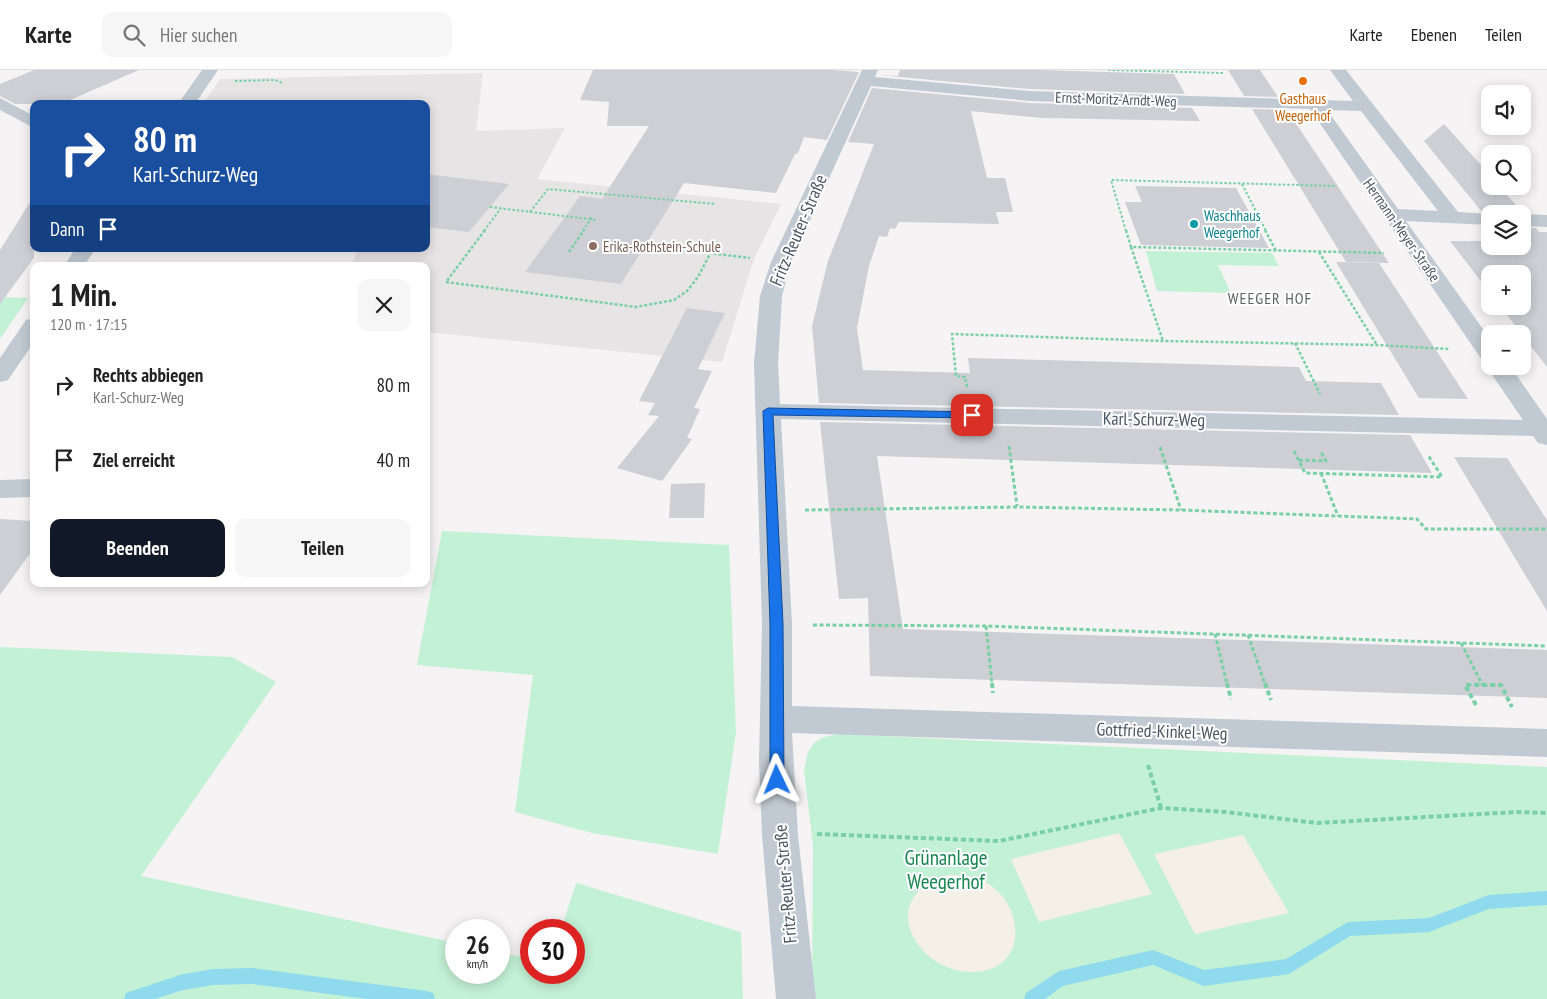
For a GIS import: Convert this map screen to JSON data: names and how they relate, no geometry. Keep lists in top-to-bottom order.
{
  "streets": {
    "street": [
      "Ernst-Moritz-Arndt-Weg",
      "Fritz-Reuter-Straße",
      "Hermann-Meyer-Straße",
      "Karl-Schurz-Weg",
      "Gottfried-Kinkel-Weg"
    ]
  },
  "crossings": [
    ["Ernst-Moritz-Arndt-Weg", "Fritz-Reuter-Straße"],
    ["Ernst-Moritz-Arndt-Weg", "Hermann-Meyer-Straße"],
    ["Fritz-Reuter-Straße", "Karl-Schurz-Weg"],
    ["Fritz-Reuter-Straße", "Gottfried-Kinkel-Weg"],
    ["Hermann-Meyer-Straße", "Karl-Schurz-Weg"]
  ],
  "districts": ["WEEGER HOF"],
  "parks": ["Grünanlage Weegerhof"],
  "places": ["Gasthaus Weegerhof", "Waschhaus Weegerhof", "Erika-Rothstein-Schule"],
  "page": {
    "header": "Karte",
    "search": "Hier suchen",
    "nav": ["Karte", "Ebenen", "Teilen"],
    "map_buttons": ["+", "−"],
    "turn": ["80 m", "Karl-Schurz-Weg"],
    "then": "Dann",
    "heading": ["1 Min.", "120 m · 17:15"],
    "list": [
      {
        "name": "Rechts abbiegen",
        "note": "Karl-Schurz-Weg",
        "value": "80 m"
      },
      {
        "name": "Ziel erreicht",
        "value": "40 m"
      }
    ],
    "buttons": ["Beenden", "Teilen"],
    "speed": "26 km/h",
    "limit": "30"
  }
}
